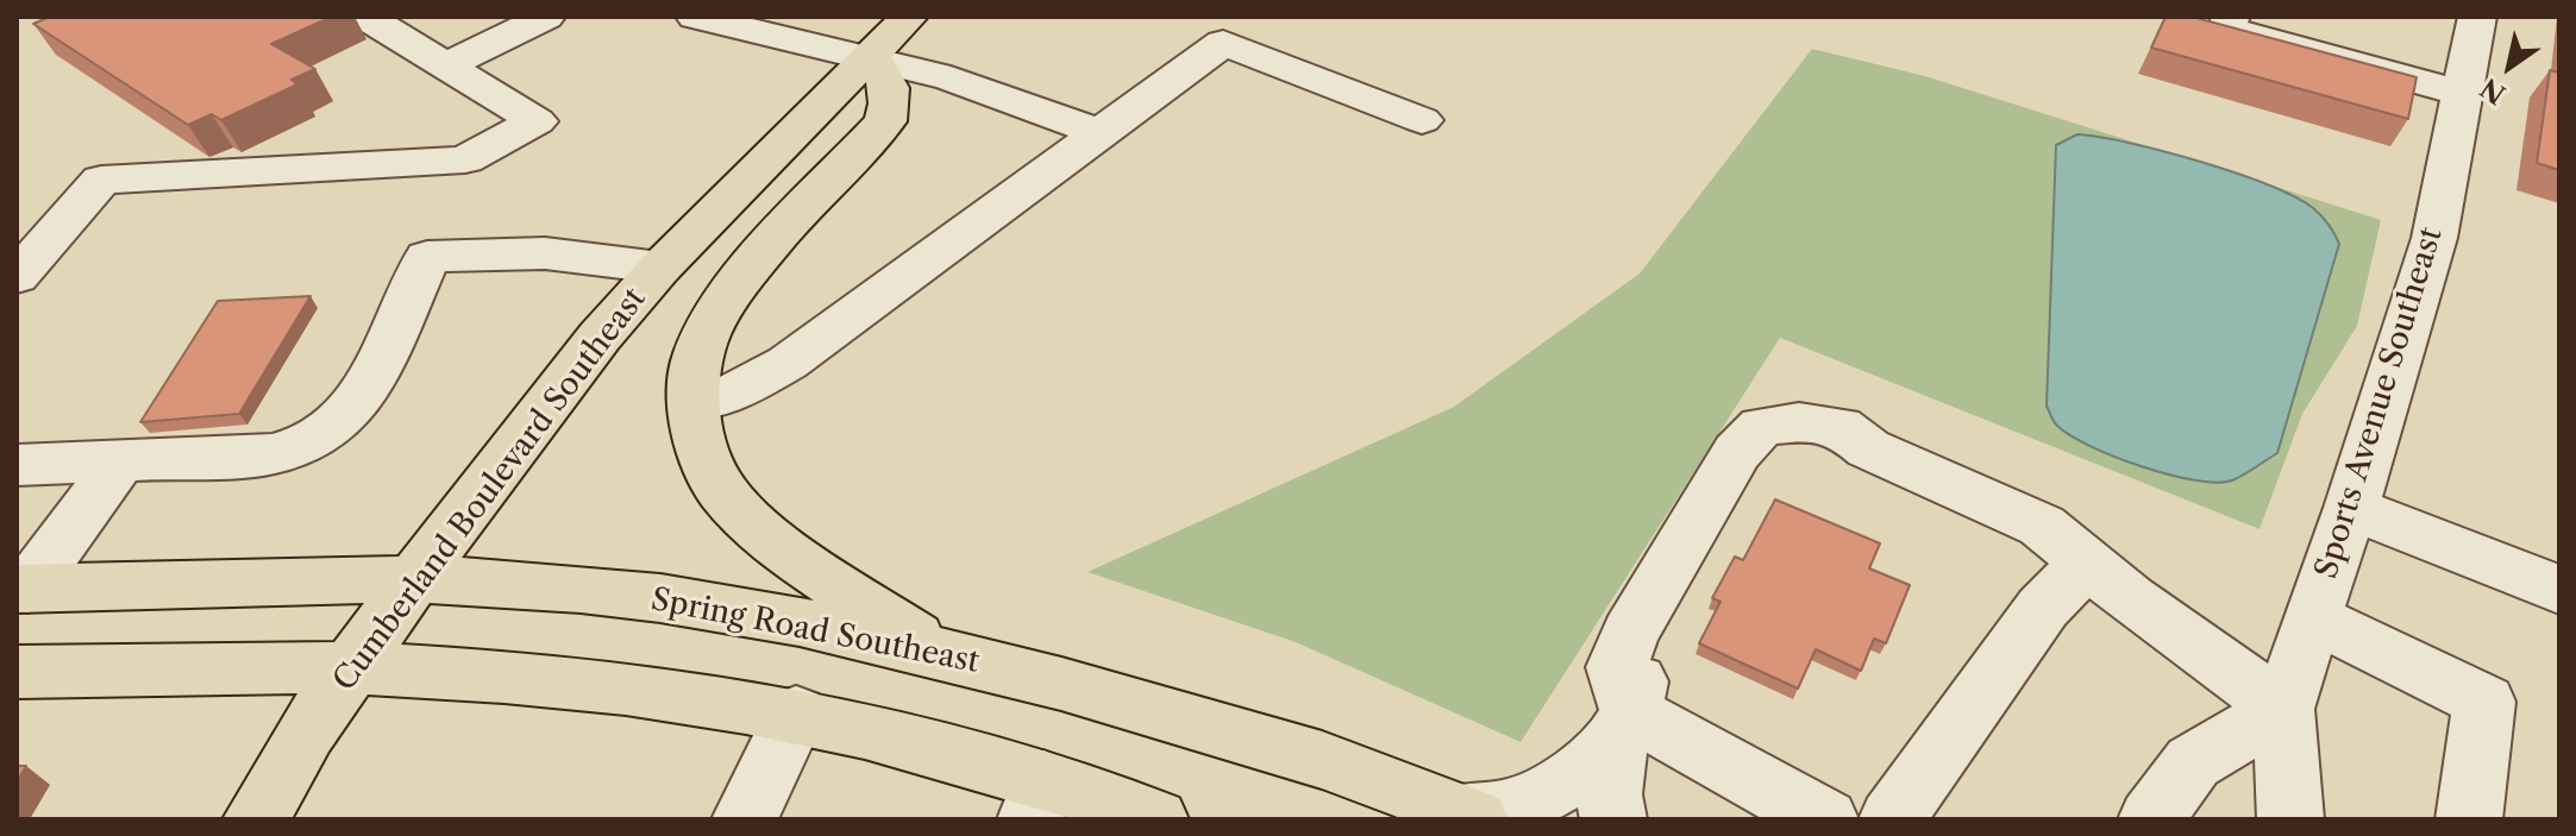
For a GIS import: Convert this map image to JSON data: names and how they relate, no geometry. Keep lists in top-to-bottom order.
{
  "streets": {
    "main road": ["Cumberland Boulevard Southeast", "Spring Road Southeast"],
    "street": ["Sports Avenue Southeast"]
  },
  "crossings": [
    ["Cumberland Boulevard Southeast", "Spring Road Southeast"]
  ],
  "north": "bottom left"
}
